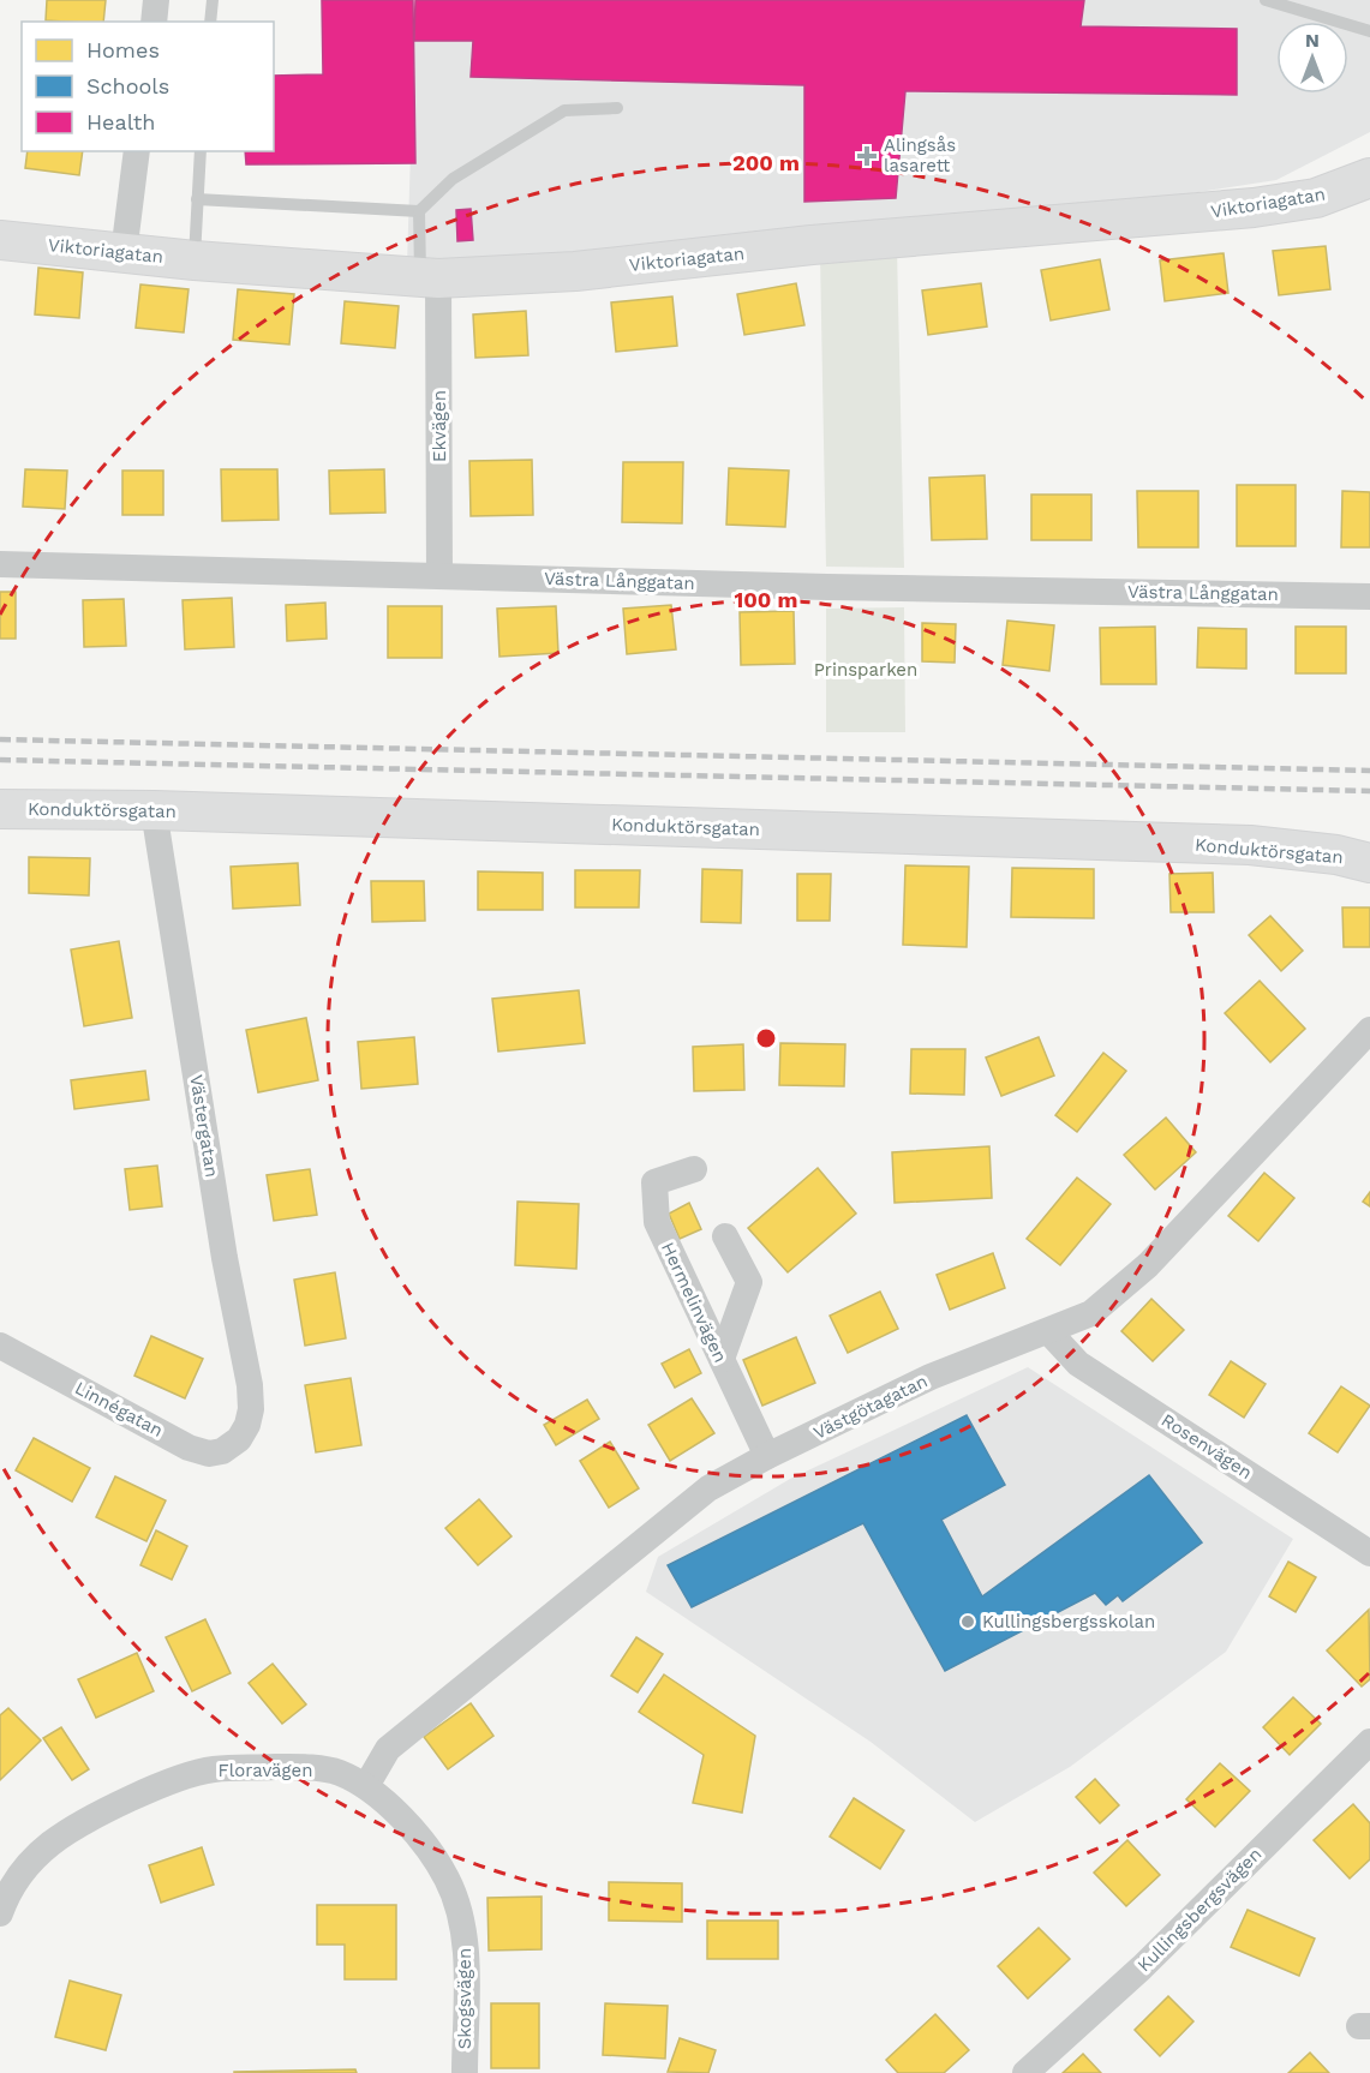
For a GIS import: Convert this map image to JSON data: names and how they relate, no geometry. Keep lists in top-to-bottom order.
{
  "streets": {
    "street": [
      "Viktoriagatan",
      "Ekvägen",
      "Västra Långgatan",
      "Konduktörsgatan",
      "Västergatan",
      "Hermelinvägen",
      "Västgötagatan",
      "Linnégatan",
      "Rosenvägen",
      "Floravägen",
      "Kullingsbergsvägen",
      "Skogsvägen"
    ]
  },
  "crossings": [
    ["Viktoriagatan", "Ekvägen"],
    ["Ekvägen", "Västra Långgatan"],
    ["Konduktörsgatan", "Västergatan"],
    ["Västergatan", "Linnégatan"],
    ["Hermelinvägen", "Västgötagatan"],
    ["Västgötagatan", "Rosenvägen"],
    ["Västgötagatan", "Floravägen"],
    ["Floravägen", "Skogsvägen"]
  ],
  "parks": ["Prinsparken"],
  "places": {
    "health": ["Alingsås lasarett"],
    "other": ["Kullingsbergsskolan"]
  },
  "legend": ["Homes", "Schools", "Health"],
  "north": "top",
  "rings": ["200 m", "100 m"]
}
